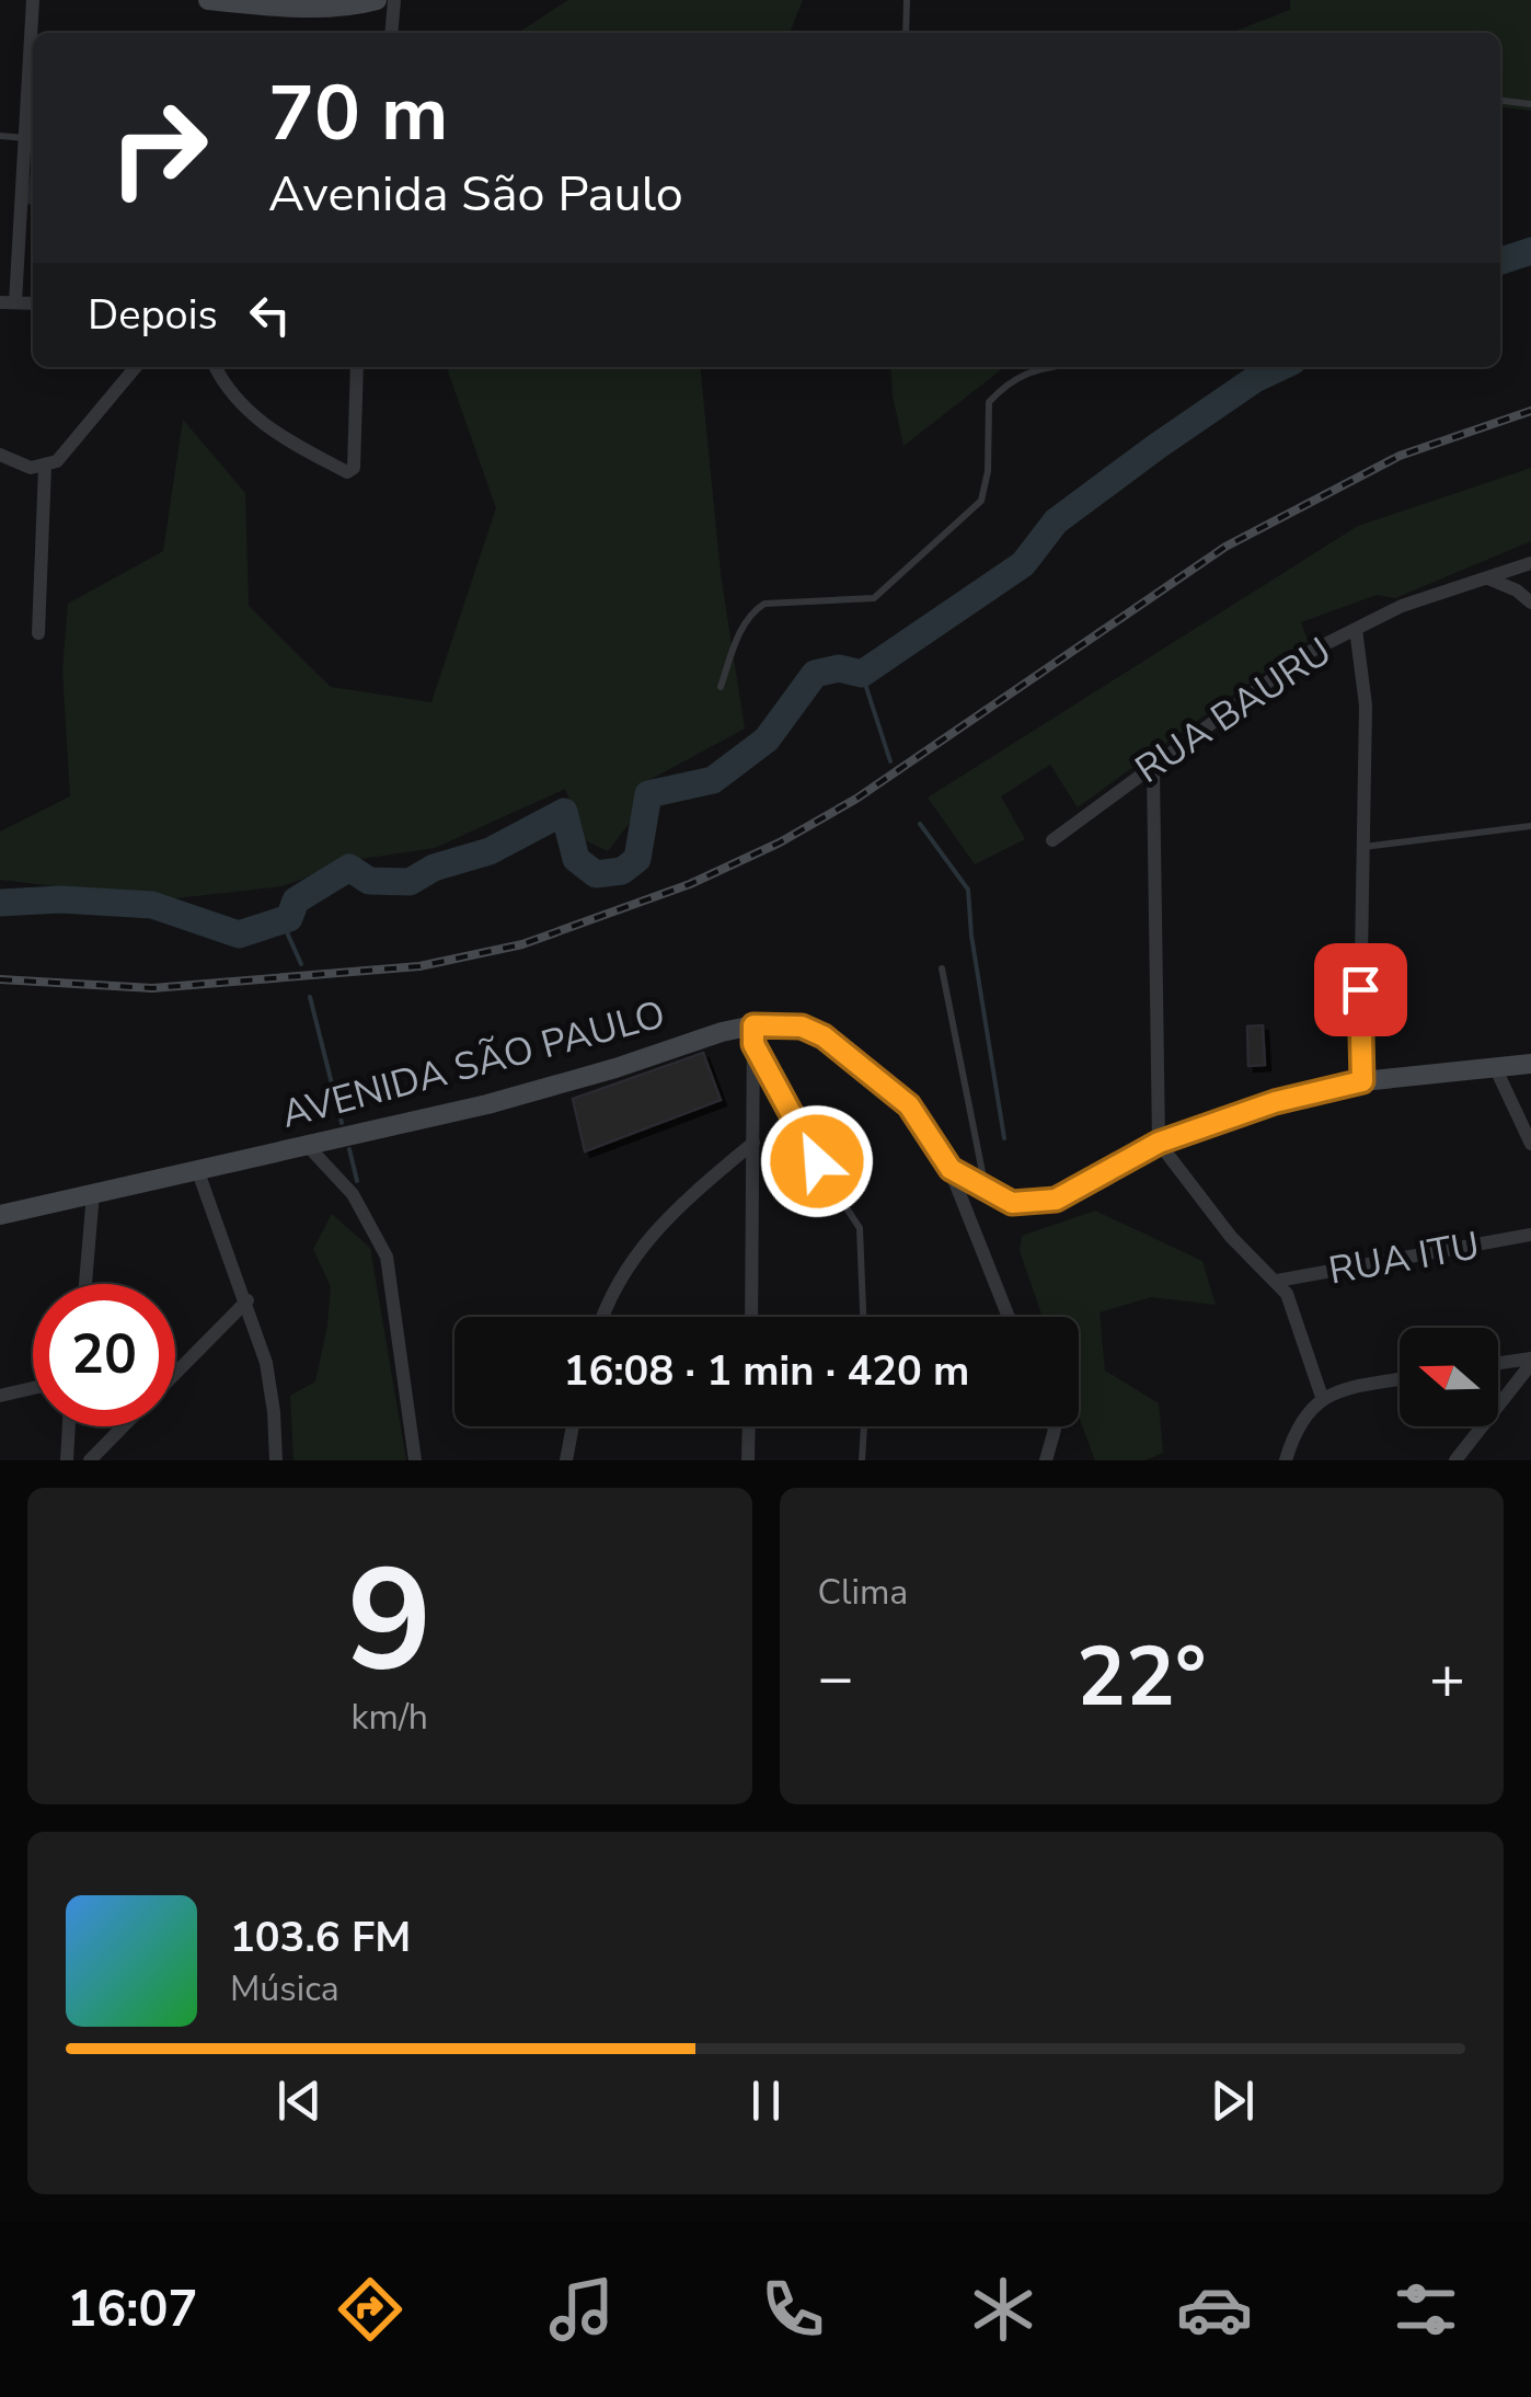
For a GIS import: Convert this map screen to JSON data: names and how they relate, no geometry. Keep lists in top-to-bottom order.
{
  "streets": {
    "main road": ["AVENIDA SÃO PAULO"],
    "street": ["RUA BAURU", "RUA ITU"]
  },
  "north": "left",
  "page": {
    "turn": ["70 m", "Avenida São Paulo"],
    "then": "Depois",
    "limit": "20",
    "trip": "16:08 · 1 min · 420 m",
    "tile": [
      ["9", "km/h"],
      "Clima"
    ],
    "heat": ["−", "22°", "+"],
    "song": ["103.6 FM", "Música"],
    "tabs": "16:07"
  }
}
